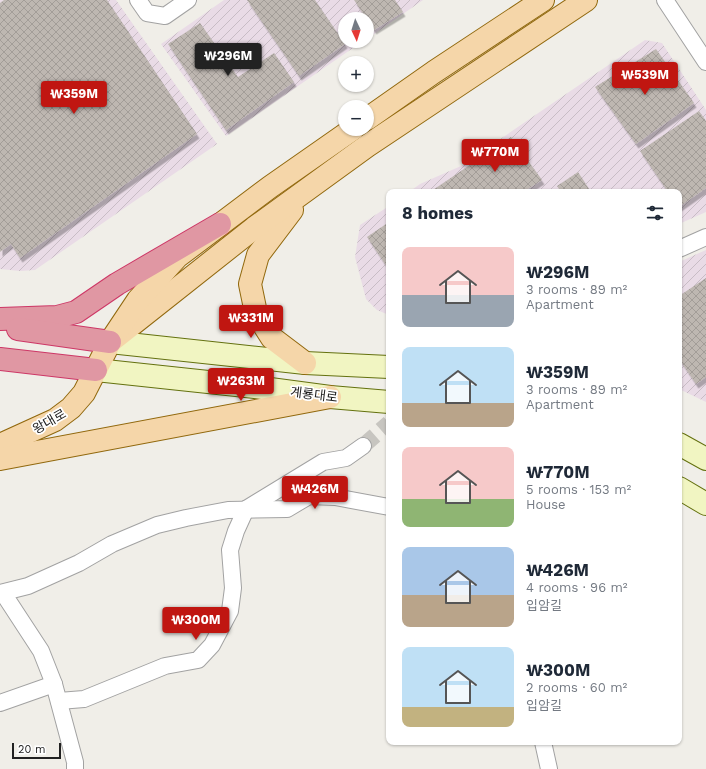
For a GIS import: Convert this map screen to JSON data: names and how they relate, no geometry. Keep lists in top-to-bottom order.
{
  "streets": {
    "main road": ["계룡대로", "왕대로"]
  },
  "crossings": [
    ["계룡대로", "왕대로"]
  ],
  "scale_bar": "20 m",
  "north": "bottom",
  "page": {
    "map_buttons": ["+", "−"],
    "price": [
      "₩296M",
      "₩539M",
      "₩359M",
      "₩770M",
      "₩331M",
      "₩263M",
      "₩426M",
      "₩300M"
    ],
    "heading": "8 homes",
    "list": [
      {
        "name": "₩296M",
        "note": "3 rooms · 89 m² · Apartment"
      },
      {
        "name": "₩359M",
        "note": "3 rooms · 89 m² · Apartment"
      },
      {
        "name": "₩770M",
        "note": "5 rooms · 153 m² · House"
      },
      {
        "name": "₩426M",
        "note": "4 rooms · 96 m² · 입암길"
      },
      {
        "name": "₩300M",
        "note": "2 rooms · 60 m² · 입암길"
      }
    ],
    "scale": "20 m"
  }
}
